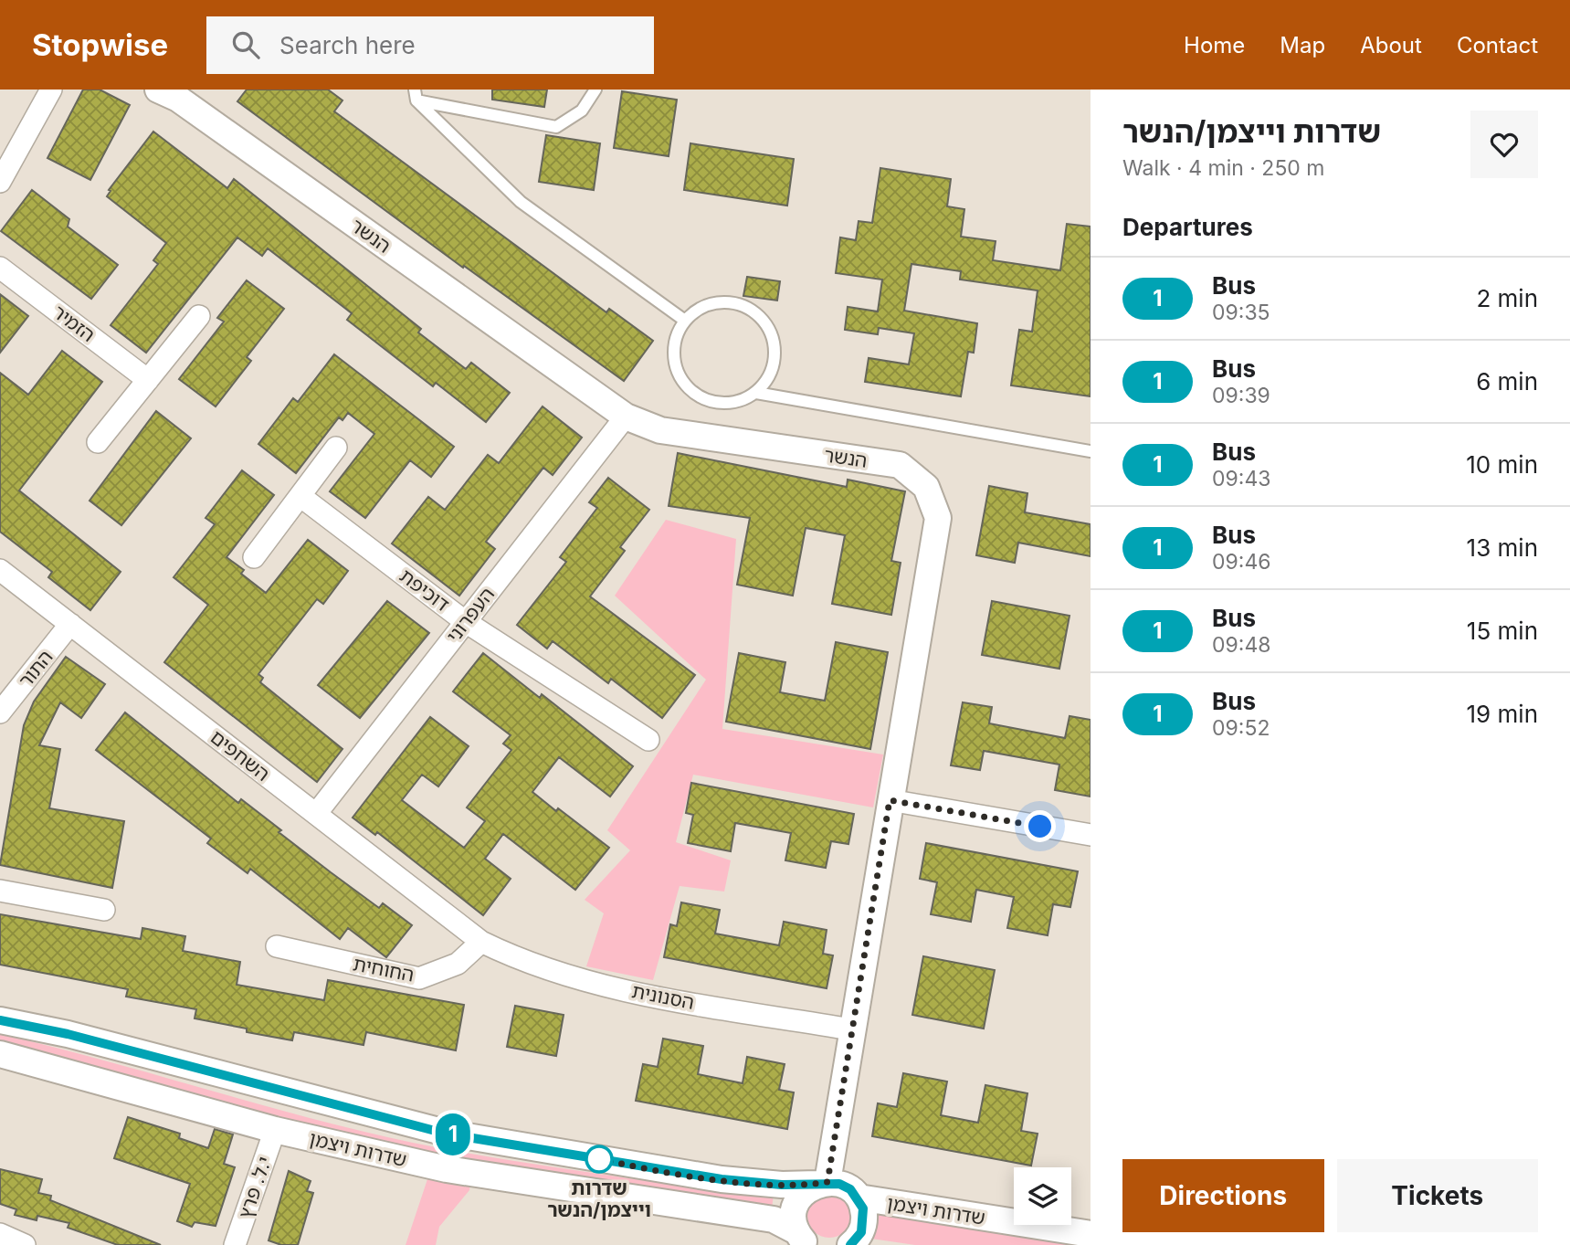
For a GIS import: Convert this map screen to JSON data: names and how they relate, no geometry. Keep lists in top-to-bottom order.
{
  "streets": {
    "street": [
      "הנשר",
      "הזמיר",
      "דוכיפת",
      "העפרוני",
      "התור",
      "השחפים",
      "החוחית",
      "הסנונית",
      "שדרות ויצמן",
      "י.ל. פרץ"
    ]
  },
  "crossings": [
    ["הנשר", "העפרוני"],
    ["הנשר", "הסנונית"],
    ["הנשר", "שדרות ויצמן"],
    ["דוכיפת", "העפרוני"],
    ["העפרוני", "השחפים"],
    ["התור", "השחפים"],
    ["השחפים", "החוחית"],
    ["השחפים", "הסנונית"],
    ["החוחית", "הסנונית"],
    ["שדרות ויצמן", "י.ל. פרץ"]
  ],
  "places": ["שדרות וייצמן/הנשר"],
  "lines": ["bus line 1"],
  "page": {
    "header": "Stopwise",
    "search": "Search here",
    "nav": [
      "Home",
      "Map",
      "About",
      "Contact"
    ],
    "on_map": "1",
    "heading": [
      ["שדרות וייצמן/הנשר", "Walk · 4 min · 250 m"],
      "Departures"
    ],
    "list": [
      {
        "mark": "1",
        "name": "Bus",
        "note": "09:35",
        "value": "2 min"
      },
      {
        "mark": "1",
        "name": "Bus",
        "note": "09:39",
        "value": "6 min"
      },
      {
        "mark": "1",
        "name": "Bus",
        "note": "09:43",
        "value": "10 min"
      },
      {
        "mark": "1",
        "name": "Bus",
        "note": "09:46",
        "value": "13 min"
      },
      {
        "mark": "1",
        "name": "Bus",
        "note": "09:48",
        "value": "15 min"
      },
      {
        "mark": "1",
        "name": "Bus",
        "note": "09:52",
        "value": "19 min"
      }
    ],
    "buttons": ["Directions", "Tickets"]
  }
}
